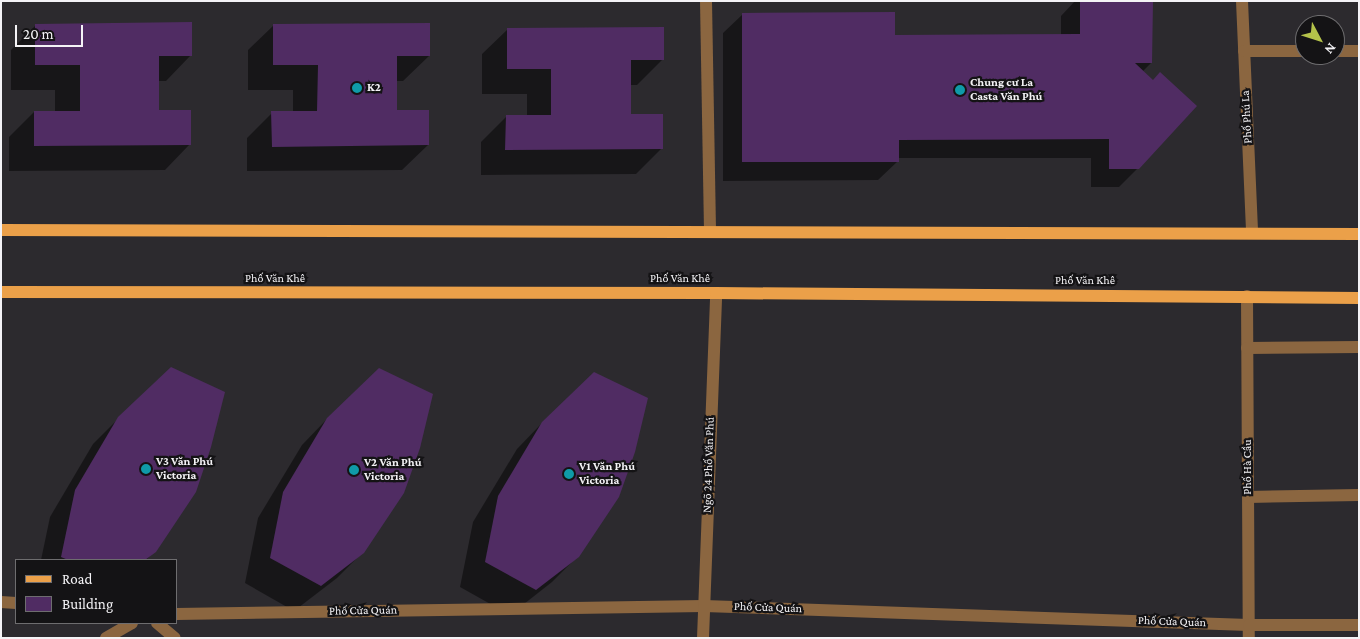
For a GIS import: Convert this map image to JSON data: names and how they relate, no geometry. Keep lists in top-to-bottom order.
{
  "streets": {
    "main road": ["Phố Văn Khê"],
    "street": [
      "Phố Phú La",
      "Ngõ 24 Phố Văn Phú",
      "Phố Hà Cầu",
      "Phố Cửa Quán"
    ]
  },
  "crossings": [
    ["Phố Văn Khê", "Ngõ 24 Phố Văn Phú"],
    ["Phố Văn Khê", "Phố Hà Cầu"],
    ["Ngõ 24 Phố Văn Phú", "Phố Cửa Quán"],
    ["Phố Hà Cầu", "Phố Cửa Quán"]
  ],
  "places": [
    "K2",
    "Chung cư La Casta Văn Phú",
    "V3 Văn Phú Victoria",
    "V2 Văn Phú Victoria",
    "V1 Văn Phú Victoria"
  ],
  "legend": ["Road", "Building"],
  "scale_bar": "20 m",
  "north": "bottom right"
}
